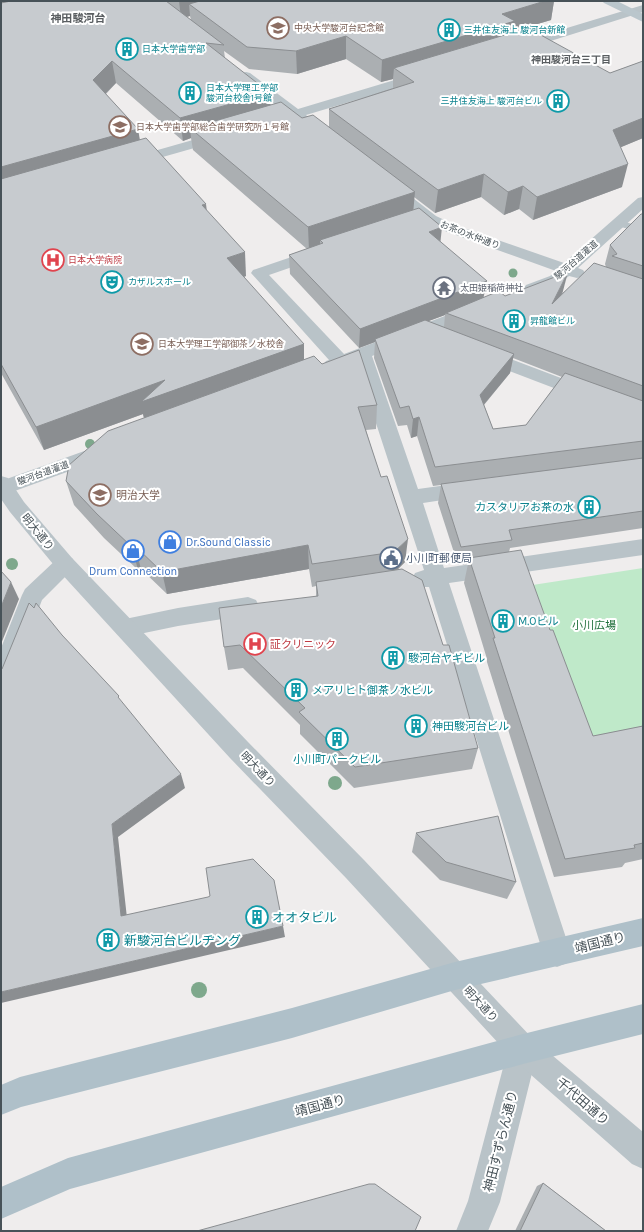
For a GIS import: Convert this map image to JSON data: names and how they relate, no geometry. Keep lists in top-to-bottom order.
{
  "streets": {
    "main road": ["靖国通り"],
    "street": [
      "お茶の水仲通り",
      "駿河台道灌道",
      "明大通り",
      "千代田通り",
      "神田すずらん通り"
    ]
  },
  "crossings": [
    ["お茶の水仲通り", "駿河台道灌道"],
    ["駿河台道灌道", "明大通り"],
    ["明大通り", "靖国通り"],
    ["明大通り", "千代田通り"],
    ["明大通り", "神田すずらん通り"],
    ["靖国通り", "千代田通り"],
    ["靖国通り", "神田すずらん通り"],
    ["千代田通り", "神田すずらん通り"]
  ],
  "districts": ["神田駿河台", "神田駿河台三丁目"],
  "parks": ["小川広場"],
  "places": {
    "school or university": [
      "中央大学駿河台記念館",
      "日本大学歯学部総合歯学研究所１号館",
      "日本大学理工学部御茶ノ水校舎",
      "明治大学"
    ],
    "building": [
      "三井住友海上 駿河台新館",
      "日本大学歯学部",
      "日本大学理工学部 駿河台校舎1号館",
      "三井住友海上 駿河台ビル",
      "昇龍館ビル",
      "カスタリアお茶の水",
      "M.Oビル",
      "駿河台ヤギビル",
      "メアリヒト御茶ノ水ビル",
      "神田駿河台ビル",
      "小川町パークビル",
      "オオタビル",
      "新駿河台ビルヂング"
    ],
    "hospital": ["日本大学病院", "証クリニック"],
    "theatre": ["カザルスホール"],
    "temple": ["太田姫稲荷神社"],
    "shop": ["Dr.Sound Classic", "Drum Connection"],
    "public building": ["小川町郵便局"]
  }
}
